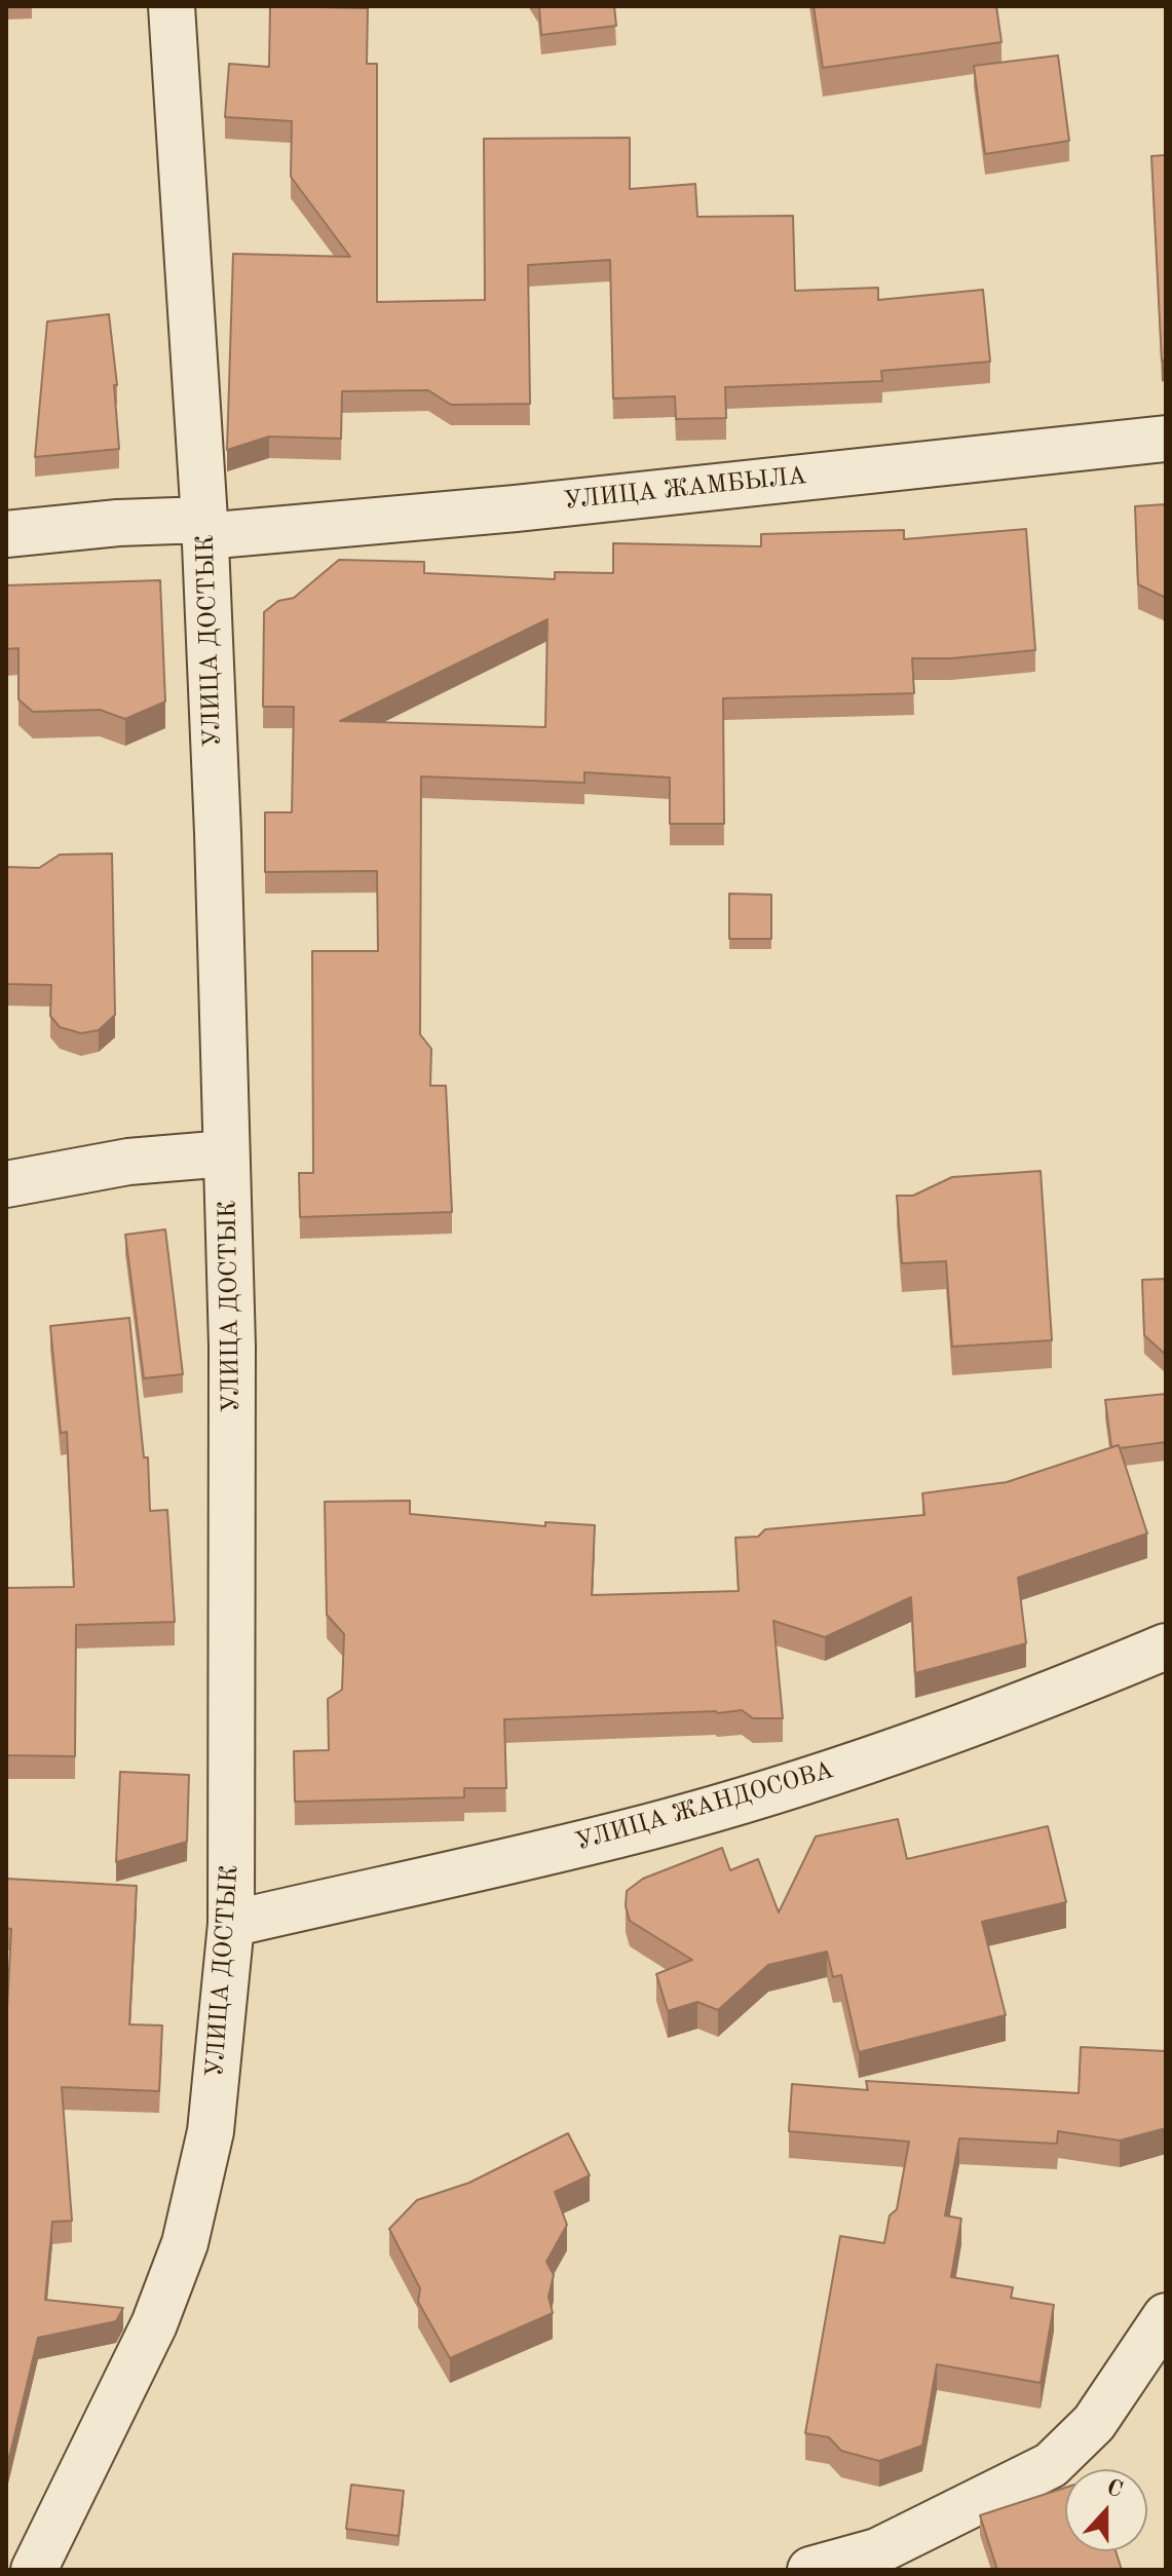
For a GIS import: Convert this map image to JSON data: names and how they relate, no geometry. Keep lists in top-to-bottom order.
{
  "streets": {
    "street": ["УЛИЦА ЖАМБЫЛА", "УЛИЦА ДОСТЫК", "УЛИЦА ЖАНДОСОВА"]
  },
  "crossings": [
    ["УЛИЦА ЖАМБЫЛА", "УЛИЦА ДОСТЫК"],
    ["УЛИЦА ДОСТЫК", "УЛИЦА ЖАНДОСОВА"]
  ],
  "north": "top"
}
